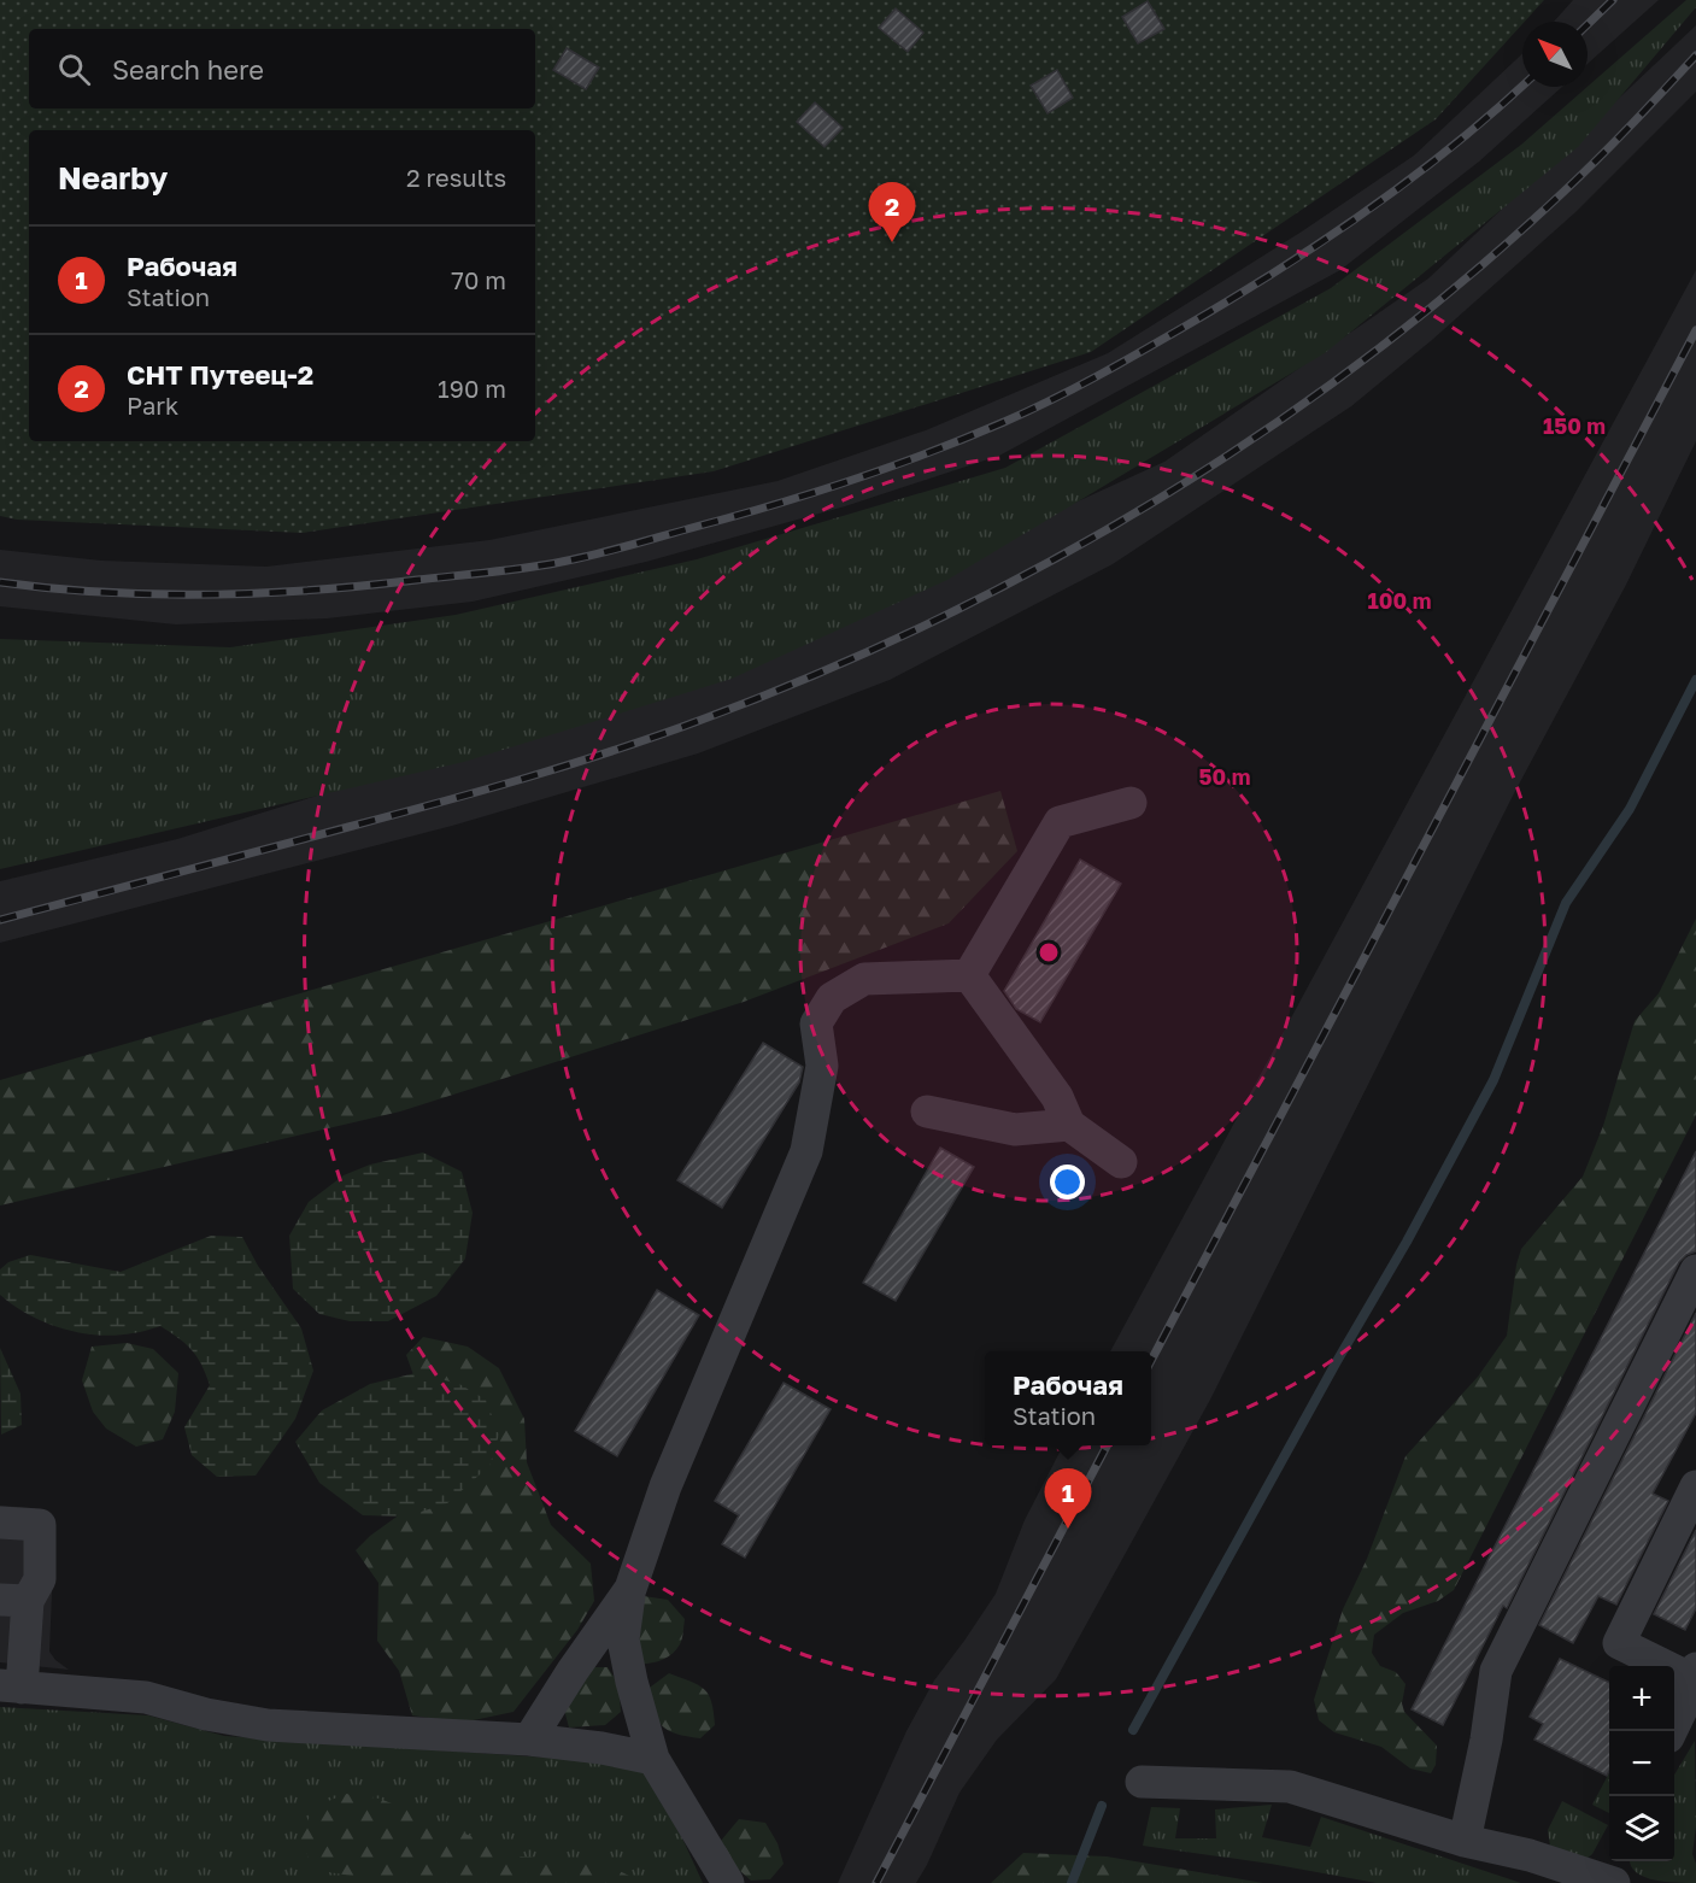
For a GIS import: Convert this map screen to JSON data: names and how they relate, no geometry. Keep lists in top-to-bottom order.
{
  "north": "top left",
  "page": {
    "search": "Search here",
    "heading": ["Nearby", "2 results"],
    "pins": ["2", "1"],
    "list": [
      {
        "mark": "1",
        "name": "Рабочая",
        "note": "Station",
        "value": "70 m"
      },
      {
        "mark": "2",
        "name": "СНТ Путеец-2",
        "note": "Park",
        "value": "190 m"
      }
    ],
    "popup": ["Рабочая", "Station"],
    "map_buttons": ["+", "−"]
  },
  "rings": ["150 m", "100 m", "50 m"]
}
